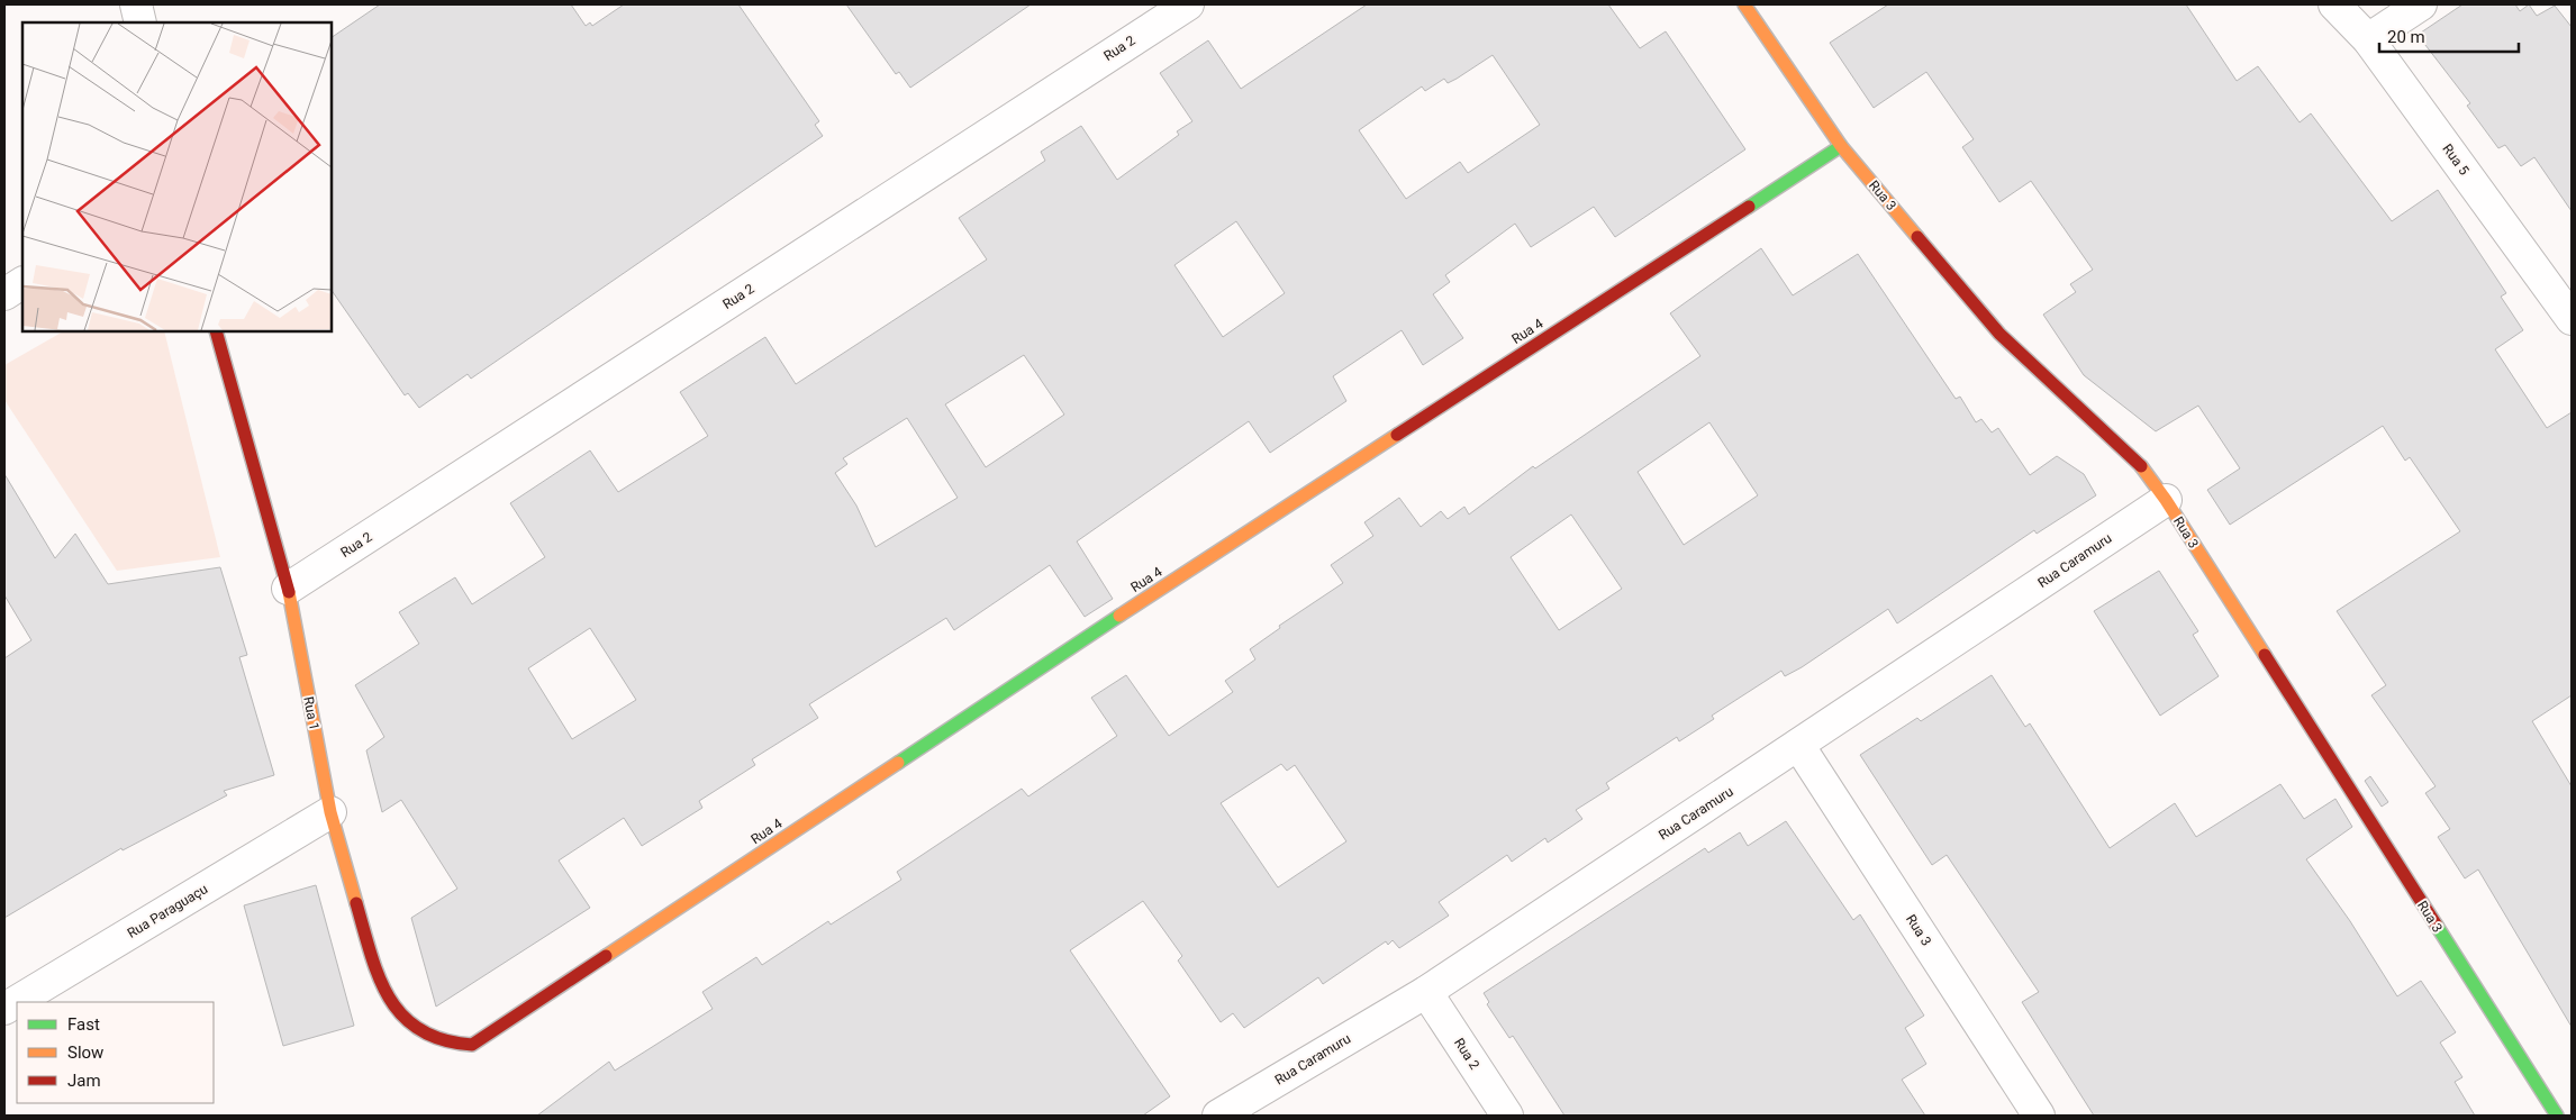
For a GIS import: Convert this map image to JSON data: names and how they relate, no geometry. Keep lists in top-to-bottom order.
{
  "streets": {
    "street": [
      "Rua 2",
      "Rua 5",
      "Rua 3",
      "Rua 4",
      "Rua Caramuru",
      "Rua 1",
      "Rua Paraguaçu"
    ]
  },
  "crossings": [
    ["Rua 2", "Rua Caramuru"],
    ["Rua 2", "Rua 1"],
    ["Rua 3", "Rua 4"],
    ["Rua 3", "Rua Caramuru"],
    ["Rua 4", "Rua 1"],
    ["Rua 1", "Rua Paraguaçu"]
  ],
  "legend": ["Fast", "Slow", "Jam"],
  "scale_bar": "20 m"
}
